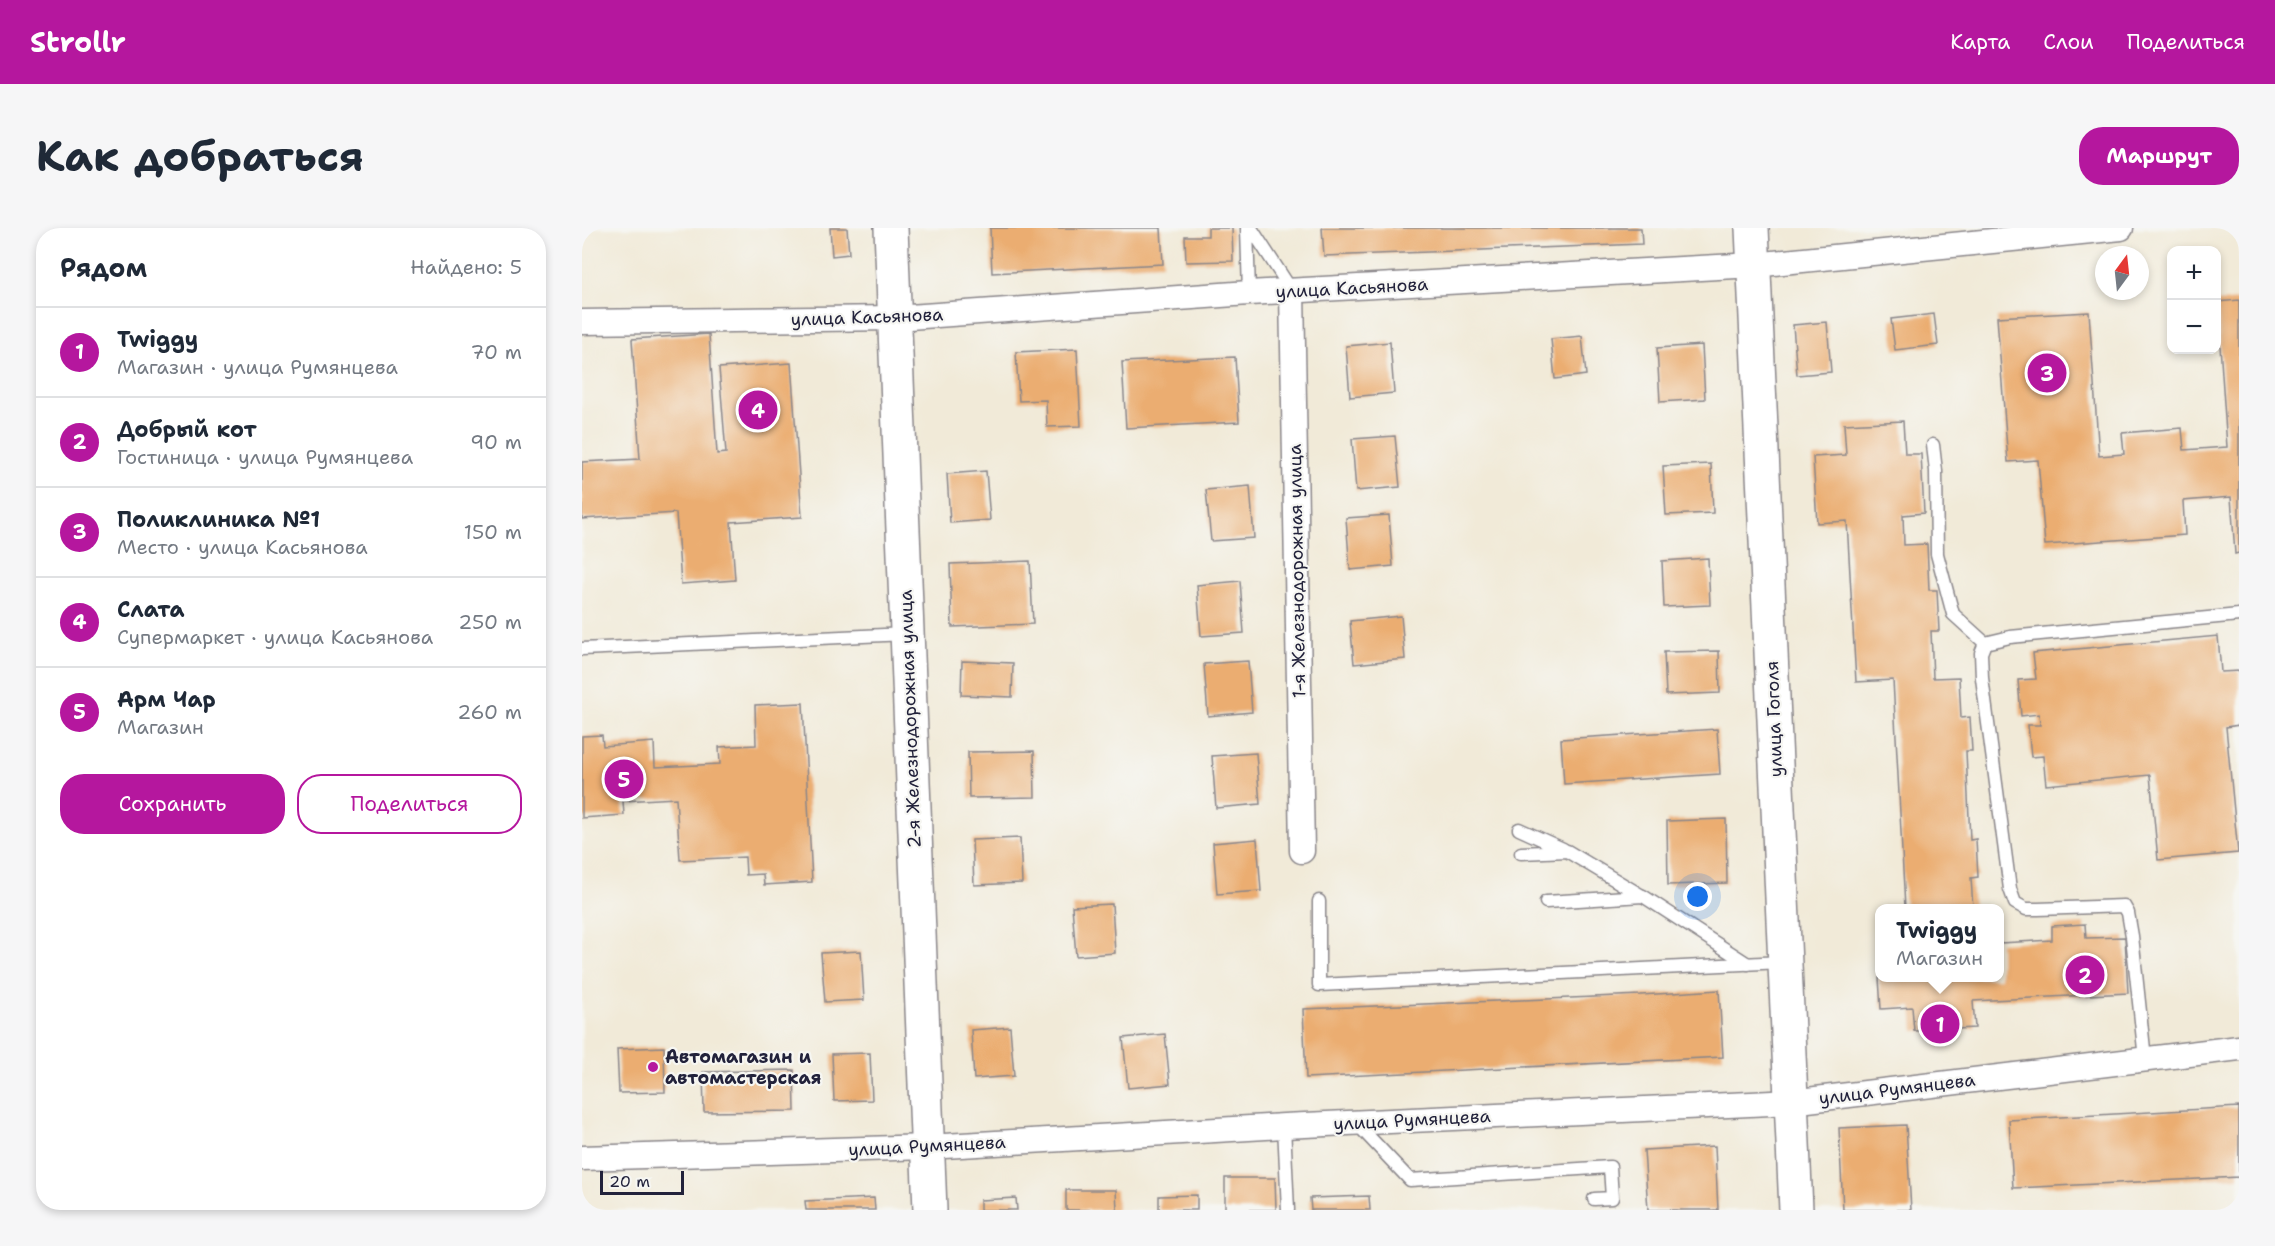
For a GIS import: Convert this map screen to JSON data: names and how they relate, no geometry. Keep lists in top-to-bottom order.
{
  "streets": {
    "main road": ["2-я Железнодорожная улица", "улица Гоголя"],
    "street": ["улица Касьянова", "1-я Железнодорожная улица", "улица Румянцева"]
  },
  "crossings": [
    ["улица Касьянова", "1-я Железнодорожная улица"],
    ["улица Касьянова", "2-я Железнодорожная улица"],
    ["улица Касьянова", "улица Гоголя"],
    ["2-я Железнодорожная улица", "улица Румянцева"],
    ["улица Гоголя", "улица Румянцева"]
  ],
  "places": ["Автомагазин и автомастерская"],
  "scale_bar": "20 m",
  "north": "top",
  "page": {
    "header": "Strollr",
    "nav": ["Карта", "Слои", "Поделиться"],
    "buttons": [
      "Маршрут",
      ["Сохранить", "Поделиться"]
    ],
    "title": "Как добраться",
    "heading": ["Рядом", "Найдено: 5"],
    "map_buttons": ["+", "−"],
    "list": [
      {
        "mark": "1",
        "name": "Twiggy",
        "note": "Магазин · улица Румянцева",
        "value": "70 m"
      },
      {
        "mark": "2",
        "name": "Добрый кот",
        "note": "Гостиница · улица Румянцева",
        "value": "90 m"
      },
      {
        "mark": "3",
        "name": "Поликлиника №1",
        "note": "Место · улица Касьянова",
        "value": "150 m"
      },
      {
        "mark": "4",
        "name": "Слата",
        "note": "Супермаркет · улица Касьянова",
        "value": "250 m"
      },
      {
        "mark": "5",
        "name": "Арм Чар",
        "note": "Магазин",
        "value": "260 m"
      }
    ],
    "pins": [
      "3",
      "4",
      "5",
      "2",
      "1"
    ],
    "popup": ["Twiggy", "Магазин"],
    "scale": "20 m"
  }
}
